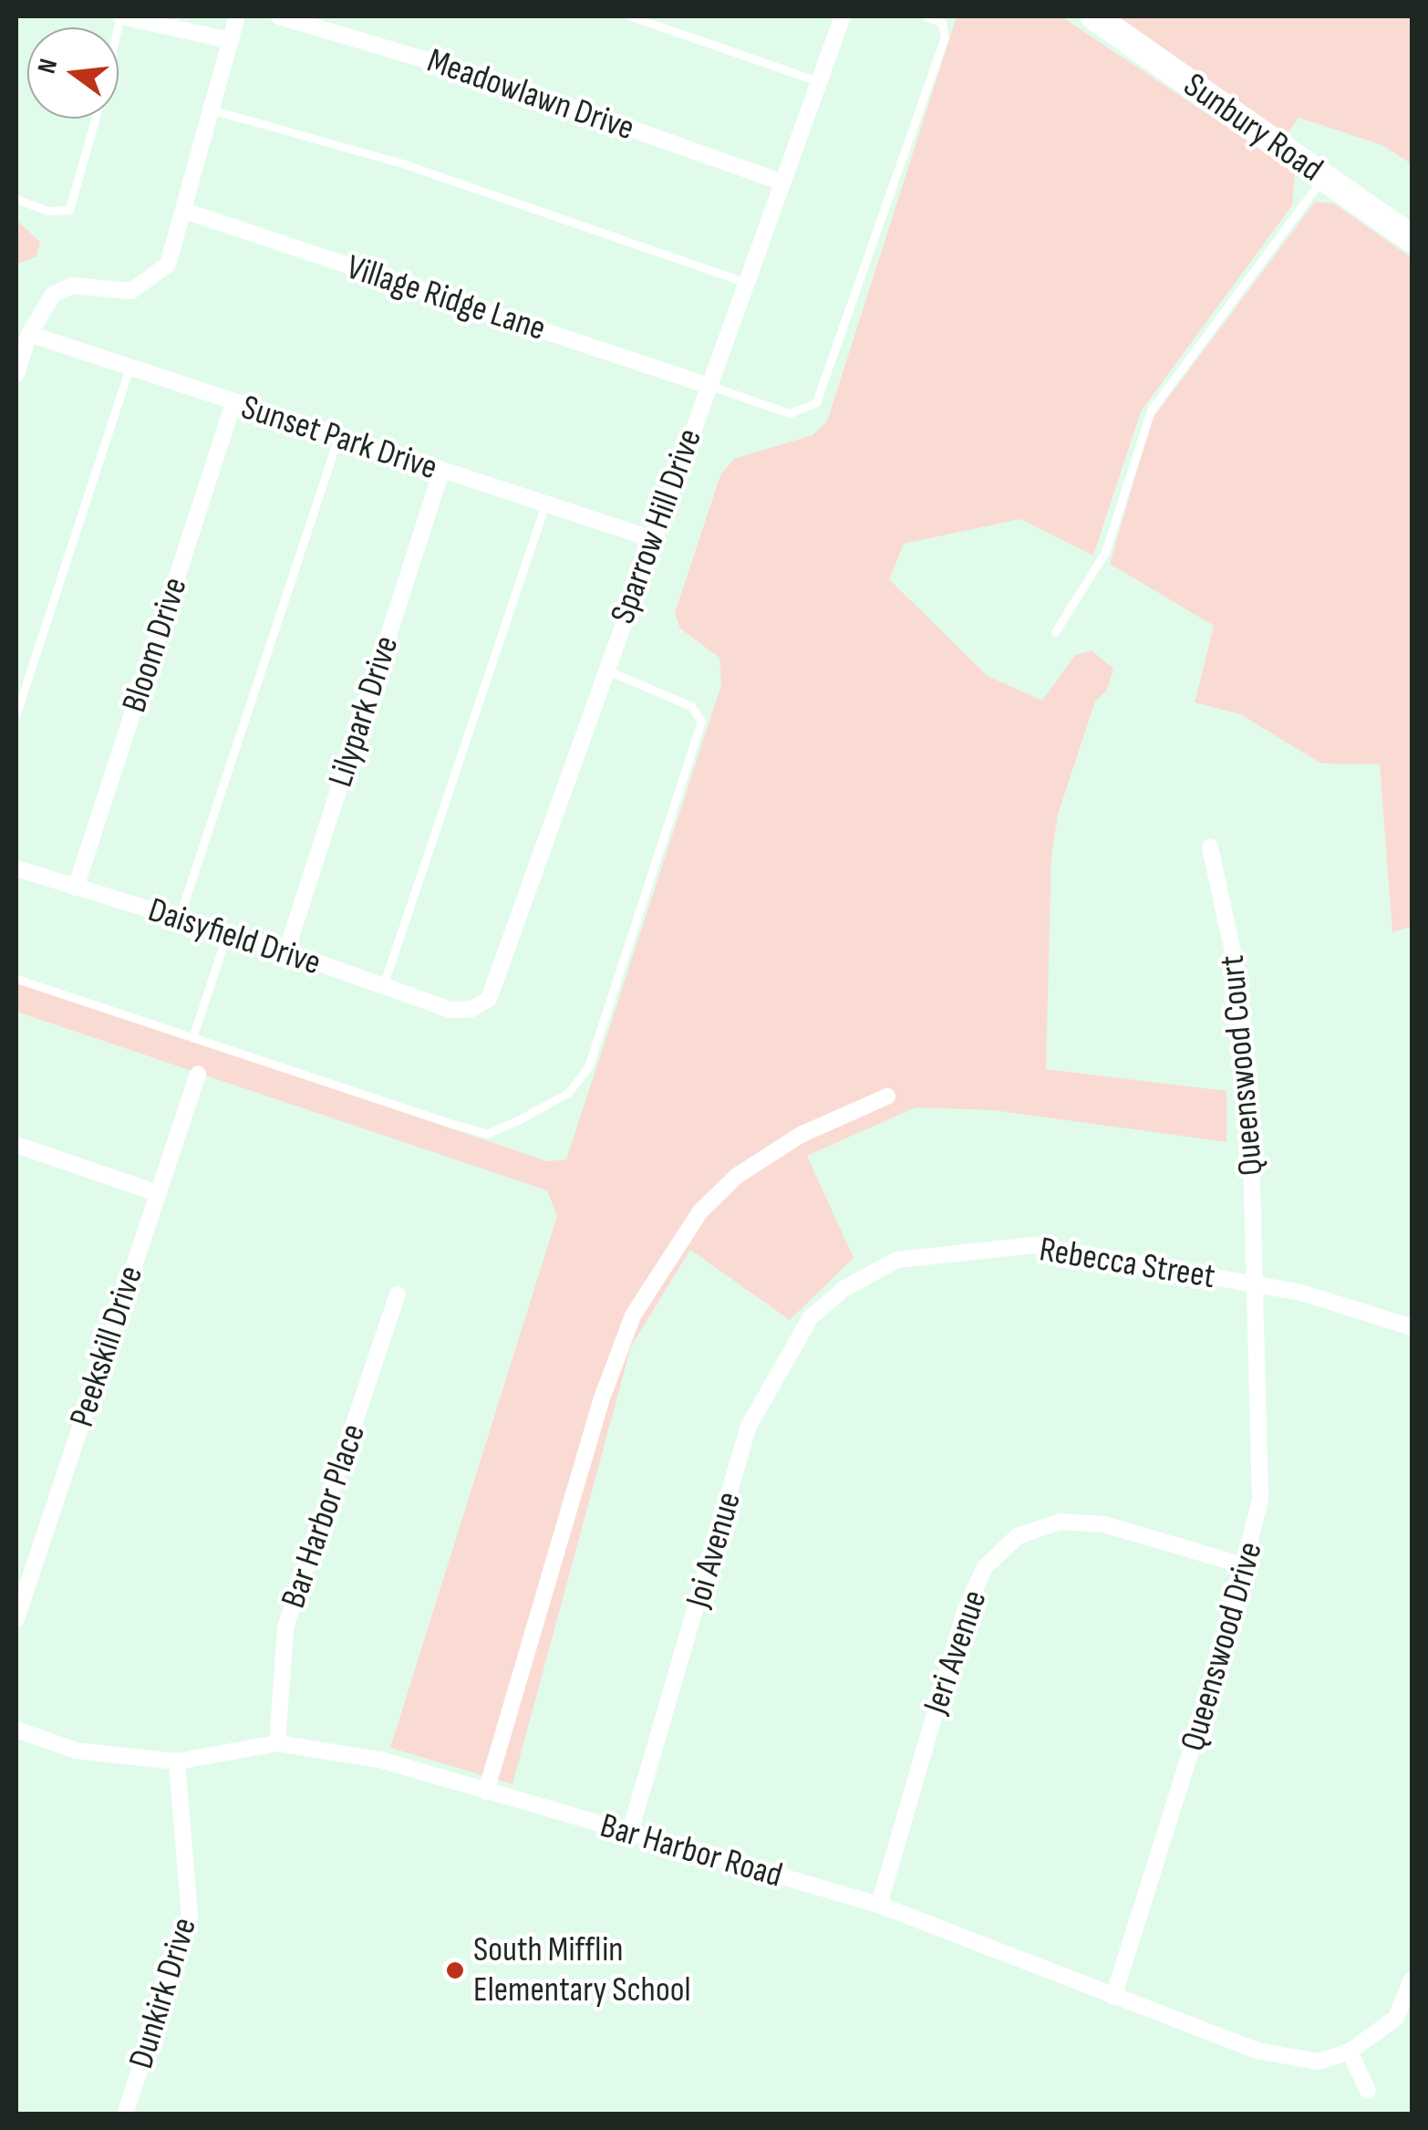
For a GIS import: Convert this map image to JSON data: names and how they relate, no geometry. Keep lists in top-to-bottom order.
{
  "streets": {
    "main road": ["Sunbury Road"],
    "street": [
      "Meadowlawn Drive",
      "Village Ridge Lane",
      "Sunset Park Drive",
      "Sparrow Hill Drive",
      "Bloom Drive",
      "Lilypark Drive",
      "Daisyfield Drive",
      "Queenswood Court",
      "Rebecca Street",
      "Peekskill Drive",
      "Bar Harbor Place",
      "Joi Avenue",
      "Queenswood Drive",
      "Jeri Avenue",
      "Bar Harbor Road",
      "Dunkirk Drive"
    ]
  },
  "crossings": [
    ["Meadowlawn Drive", "Sparrow Hill Drive"],
    ["Village Ridge Lane", "Sparrow Hill Drive"],
    ["Sunset Park Drive", "Sparrow Hill Drive"],
    ["Sunset Park Drive", "Bloom Drive"],
    ["Sunset Park Drive", "Lilypark Drive"],
    ["Sparrow Hill Drive", "Daisyfield Drive"],
    ["Bloom Drive", "Daisyfield Drive"],
    ["Lilypark Drive", "Daisyfield Drive"],
    ["Queenswood Court", "Rebecca Street"],
    ["Queenswood Court", "Queenswood Drive"],
    ["Rebecca Street", "Joi Avenue"],
    ["Rebecca Street", "Queenswood Drive"],
    ["Bar Harbor Place", "Bar Harbor Road"],
    ["Joi Avenue", "Bar Harbor Road"],
    ["Queenswood Drive", "Jeri Avenue"],
    ["Queenswood Drive", "Bar Harbor Road"],
    ["Jeri Avenue", "Bar Harbor Road"],
    ["Bar Harbor Road", "Dunkirk Drive"]
  ],
  "places": ["South Mifflin Elementary School"],
  "north": "left"
}
